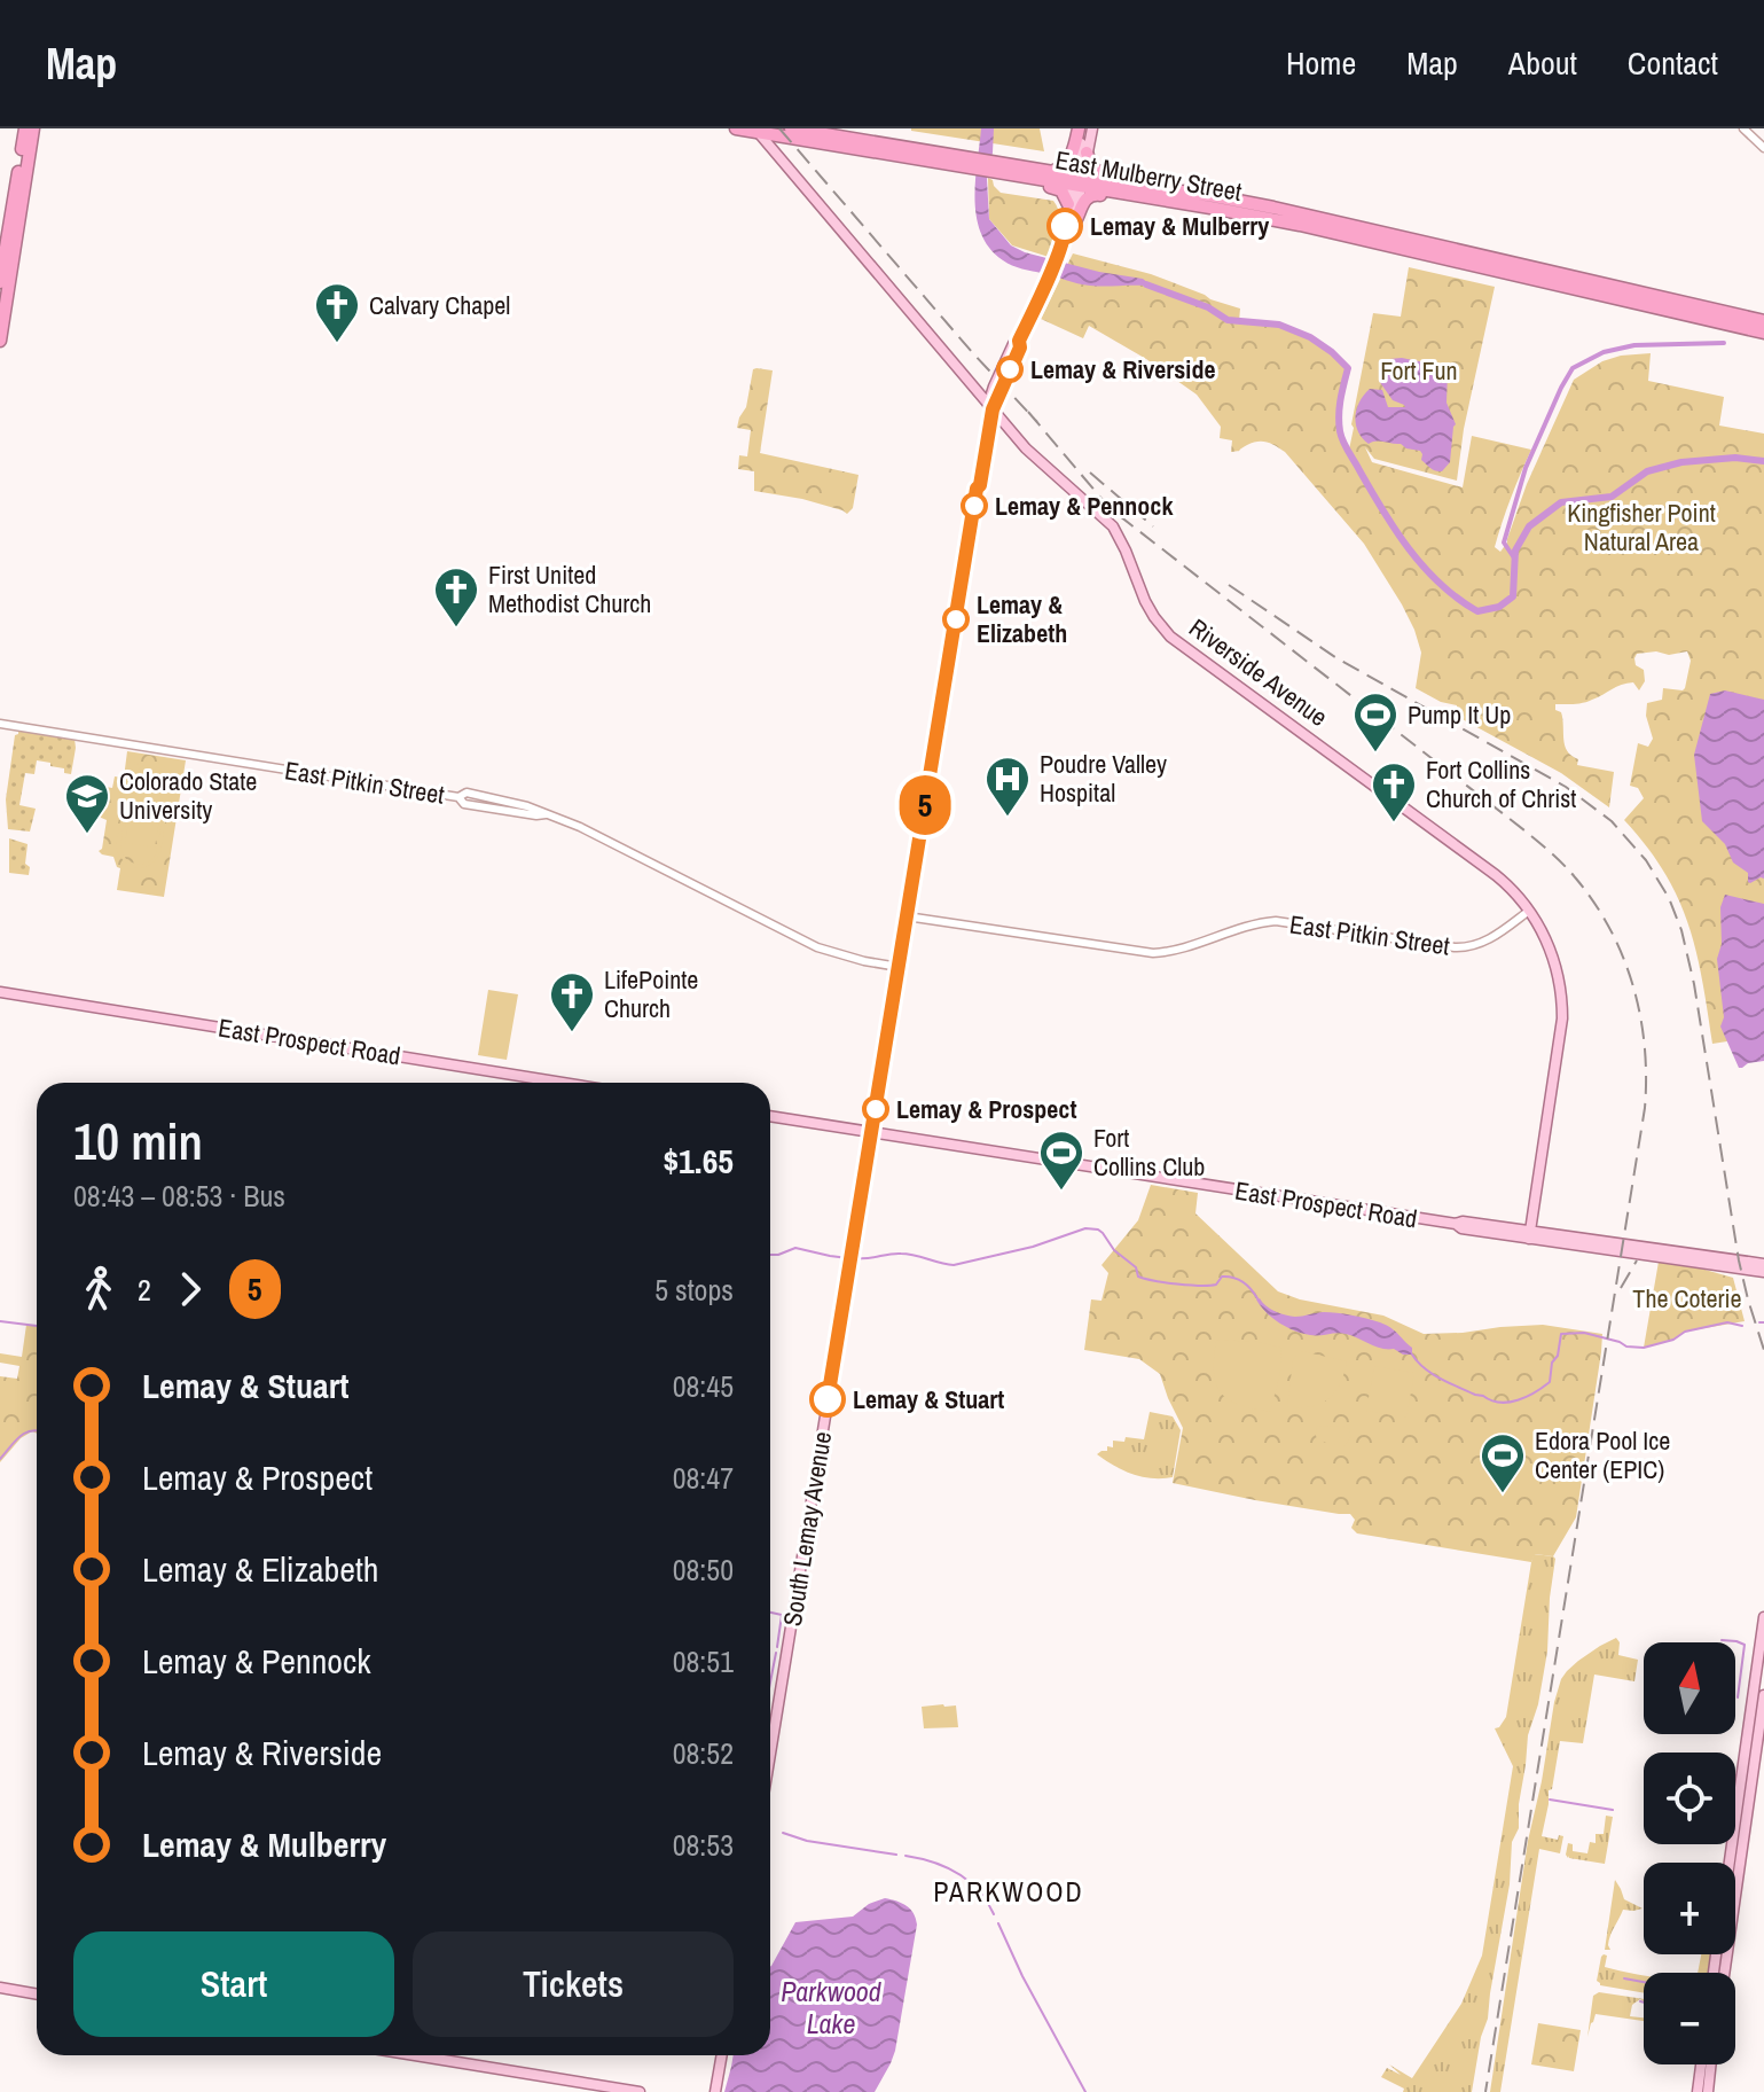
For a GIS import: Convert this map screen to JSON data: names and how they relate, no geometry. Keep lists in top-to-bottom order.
{
  "streets": {
    "highway": ["East Mulberry Street"],
    "main road": ["Riverside Avenue", "East Prospect Road", "South Lemay Avenue"],
    "street": ["East Pitkin Street"]
  },
  "crossings": [
    ["East Mulberry Street", "Riverside Avenue"],
    ["East Mulberry Street", "South Lemay Avenue"],
    ["Riverside Avenue", "East Pitkin Street"],
    ["Riverside Avenue", "East Prospect Road"],
    ["Riverside Avenue", "South Lemay Avenue"],
    ["East Pitkin Street", "South Lemay Avenue"],
    ["East Prospect Road", "South Lemay Avenue"]
  ],
  "districts": ["PARKWOOD"],
  "water": ["Parkwood Lake"],
  "parks": ["Fort Fun", "Kingfisher Point Natural Area", "The Coterie"],
  "places": {
    "other": [
      "Lemay & Mulberry",
      "Lemay & Riverside",
      "Lemay & Pennock",
      "Lemay & Elizabeth",
      "Lemay & Prospect",
      "Lemay & Stuart"
    ],
    "church": [
      "Calvary Chapel",
      "First United Methodist Church",
      "Fort Collins Church of Christ",
      "LifePointe Church"
    ],
    "sports": ["Pump It Up", "Fort Collins Club", "Edora Pool Ice Center (EPIC)"],
    "hospital": ["Poudre Valley Hospital"],
    "school or university": ["Colorado State University"]
  },
  "lines": ["bus line 5"],
  "north": "top",
  "page": {
    "header": "Map",
    "nav": [
      "Home",
      "Map",
      "About",
      "Contact"
    ],
    "on_map": "5",
    "heading": ["10 min", "08:43 – 08:53 · Bus", "$1.65"],
    "legs": ["2", "5", "5 stops"],
    "list": [
      {
        "name": "Lemay & Stuart",
        "value": "08:45"
      },
      {
        "name": "Lemay & Prospect",
        "value": "08:47"
      },
      {
        "name": "Lemay & Elizabeth",
        "value": "08:50"
      },
      {
        "name": "Lemay & Pennock",
        "value": "08:51"
      },
      {
        "name": "Lemay & Riverside",
        "value": "08:52"
      },
      {
        "name": "Lemay & Mulberry",
        "value": "08:53"
      }
    ],
    "map_buttons": ["+", "−"],
    "buttons": ["Start", "Tickets"]
  }
}
